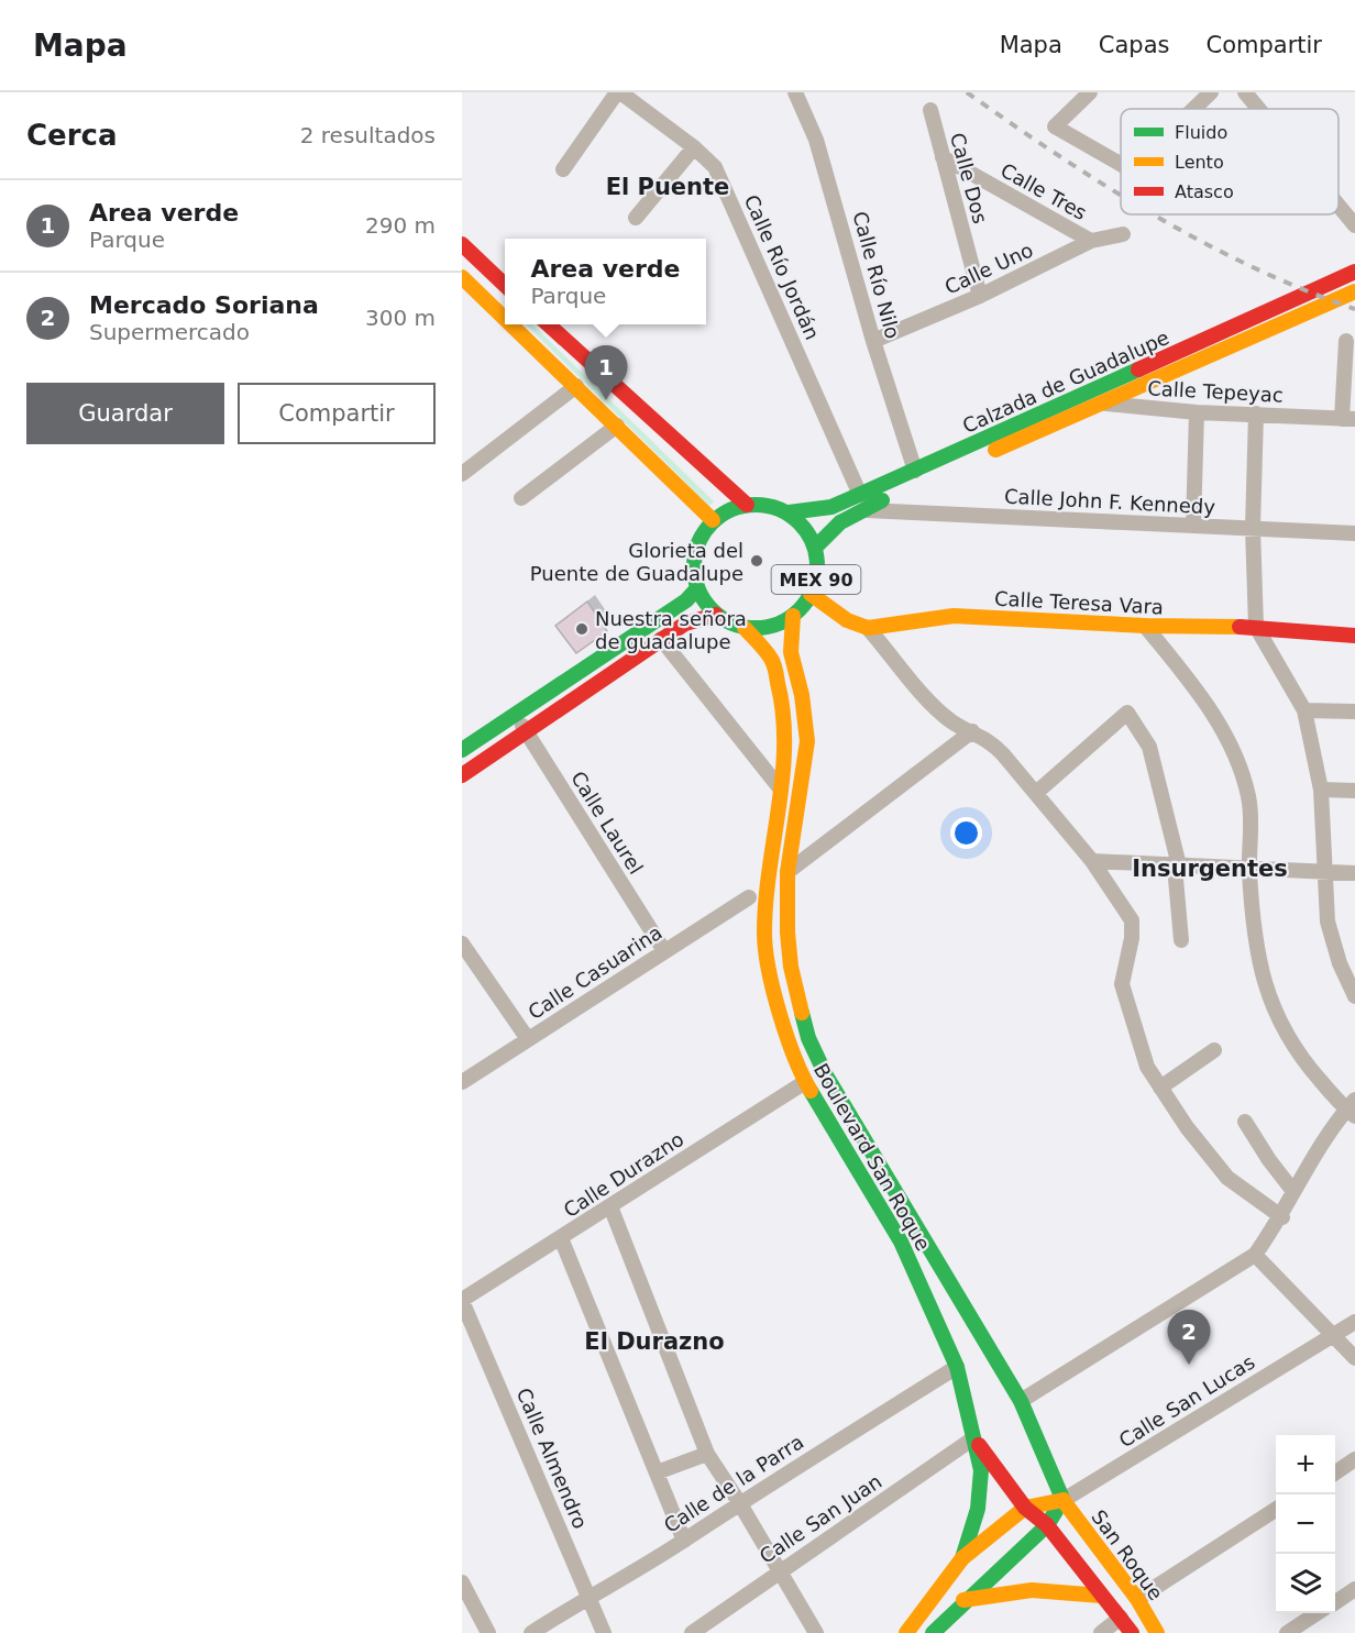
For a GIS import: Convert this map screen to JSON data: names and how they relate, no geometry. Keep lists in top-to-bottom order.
{
  "streets": {
    "main road": [
      "Calzada de Guadalupe",
      "MEX 90",
      "Calle Teresa Vara",
      "Boulevard San Roque",
      "San Roque"
    ],
    "street": [
      "Calle Dos",
      "Calle Tres",
      "Calle Río Jordán",
      "Calle Uno",
      "Calle Río Nilo",
      "Calle Tepeyac",
      "Calle John F. Kennedy",
      "Calle Laurel",
      "Calle Casuarina",
      "Calle Durazno",
      "Calle San Lucas",
      "Calle Almendro",
      "Calle de la Parra",
      "Calle San Juan"
    ]
  },
  "crossings": [
    ["Calle Dos", "Calle Tres"],
    ["Calle Dos", "Calle Uno"],
    ["Calle Tres", "Calle Uno"],
    ["Calle Río Jordán", "Calzada de Guadalupe"],
    ["Calle Río Jordán", "Calle John F. Kennedy"],
    ["Calle Uno", "Calle Río Nilo"],
    ["Calle Río Nilo", "Calzada de Guadalupe"],
    ["Calzada de Guadalupe", "Calle Tepeyac"],
    ["Calzada de Guadalupe", "Calle John F. Kennedy"],
    ["Calzada de Guadalupe", "MEX 90"],
    ["Calzada de Guadalupe", "Boulevard San Roque"],
    ["MEX 90", "Boulevard San Roque"],
    ["Calle Laurel", "Calle Casuarina"],
    ["Boulevard San Roque", "Calle Durazno"],
    ["Boulevard San Roque", "Calle San Lucas"],
    ["Boulevard San Roque", "Calle de la Parra"],
    ["Boulevard San Roque", "Calle San Juan"],
    ["Boulevard San Roque", "San Roque"],
    ["Calle Durazno", "Calle Almendro"],
    ["Calle San Lucas", "San Roque"],
    ["Calle Almendro", "Calle de la Parra"]
  ],
  "districts": ["El Puente", "Insurgentes", "El Durazno"],
  "places": ["Glorieta del Puente de Guadalupe", "Nuestra señora de guadalupe"],
  "legend": ["Fluido", "Lento", "Atasco"],
  "page": {
    "header": "Mapa",
    "nav": ["Mapa", "Capas", "Compartir"],
    "heading": ["Cerca", "2 resultados"],
    "list": [
      {
        "mark": "1",
        "name": "Area verde",
        "note": "Parque",
        "value": "290 m"
      },
      {
        "mark": "2",
        "name": "Mercado Soriana",
        "note": "Supermercado",
        "value": "300 m"
      }
    ],
    "popup": ["Area verde", "Parque"],
    "pins": ["1", "2"],
    "buttons": ["Guardar", "Compartir"],
    "map_buttons": ["+", "−"]
  }
}
